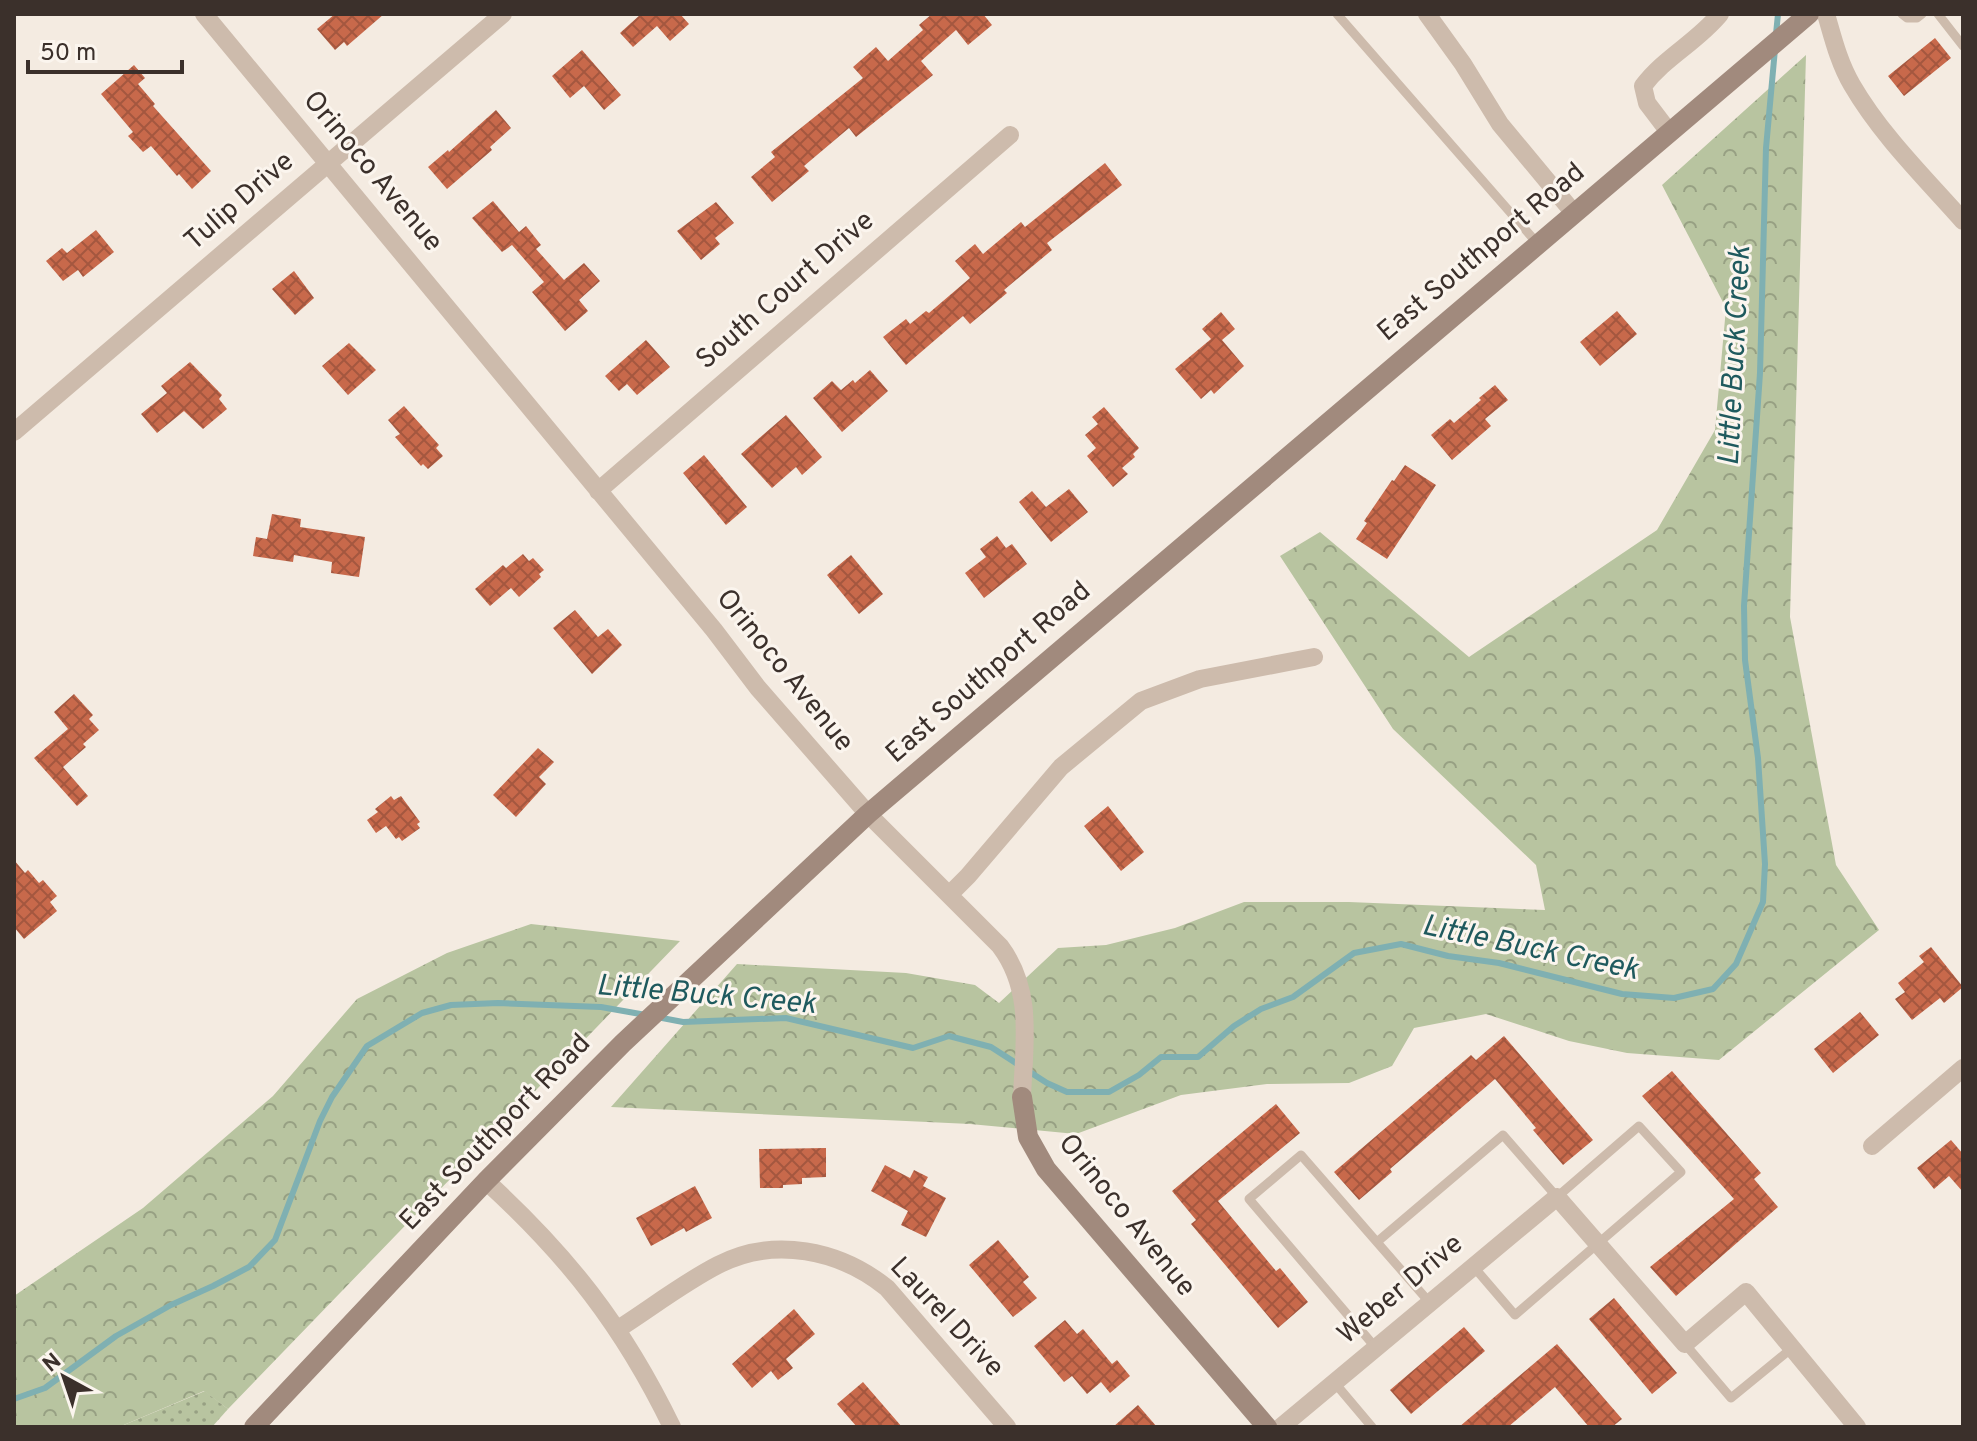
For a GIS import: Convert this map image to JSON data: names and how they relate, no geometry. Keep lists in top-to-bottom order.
{
  "streets": {
    "main road": ["Orinoco Avenue", "East Southport Road"],
    "street": [
      "Tulip Drive",
      "South Court Drive",
      "Weber Drive",
      "Laurel Drive"
    ]
  },
  "crossings": [
    ["Orinoco Avenue", "Tulip Drive"],
    ["Orinoco Avenue", "East Southport Road"],
    ["Orinoco Avenue", "South Court Drive"]
  ],
  "water": ["Little Buck Creek"],
  "scale_bar": "50 m",
  "north": "top left"
}
